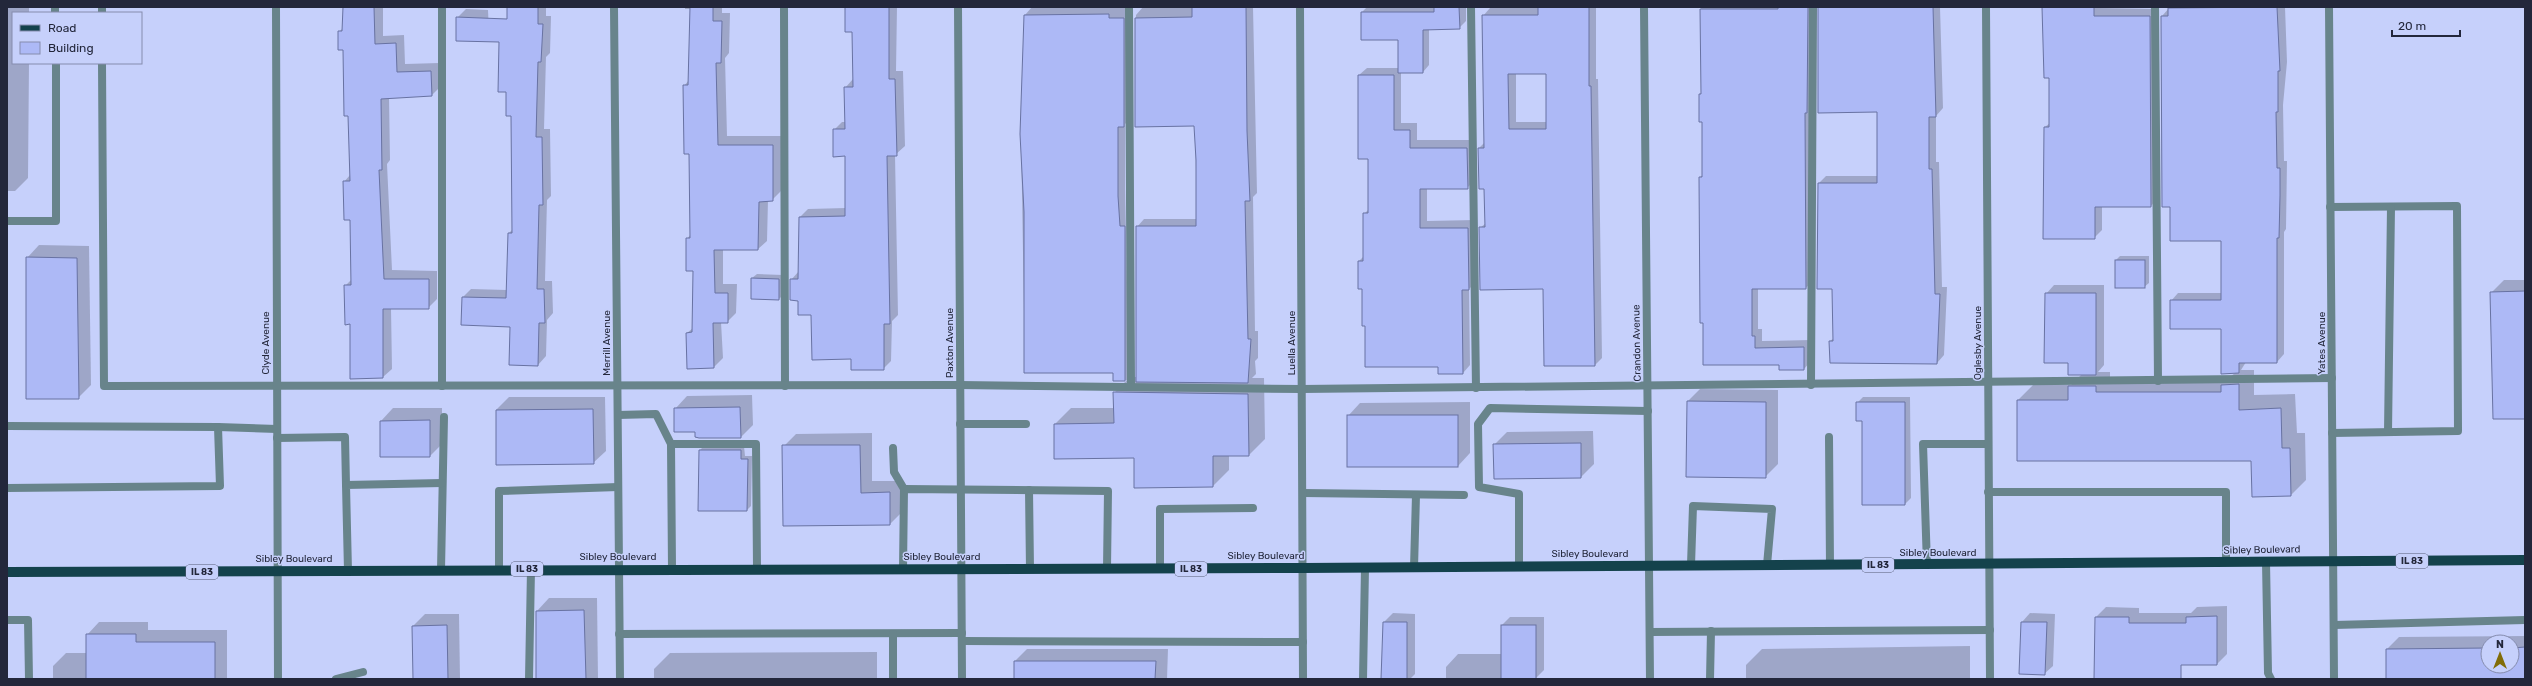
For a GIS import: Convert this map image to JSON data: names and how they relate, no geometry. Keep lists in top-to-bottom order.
{
  "streets": {
    "main road": ["Sibley Boulevard", "IL 83"],
    "street": [
      "Clyde Avenue",
      "Merrill Avenue",
      "Paxton Avenue",
      "Luella Avenue",
      "Crandon Avenue",
      "Oglesby Avenue",
      "Yates Avenue"
    ]
  },
  "crossings": [
    ["Clyde Avenue", "Sibley Boulevard"],
    ["Merrill Avenue", "Sibley Boulevard"],
    ["Paxton Avenue", "Sibley Boulevard"],
    ["Luella Avenue", "Sibley Boulevard"],
    ["Crandon Avenue", "Sibley Boulevard"],
    ["Oglesby Avenue", "Sibley Boulevard"],
    ["Yates Avenue", "Sibley Boulevard"]
  ],
  "legend": ["Road", "Building"],
  "scale_bar": "20 m",
  "north": "top"
}
